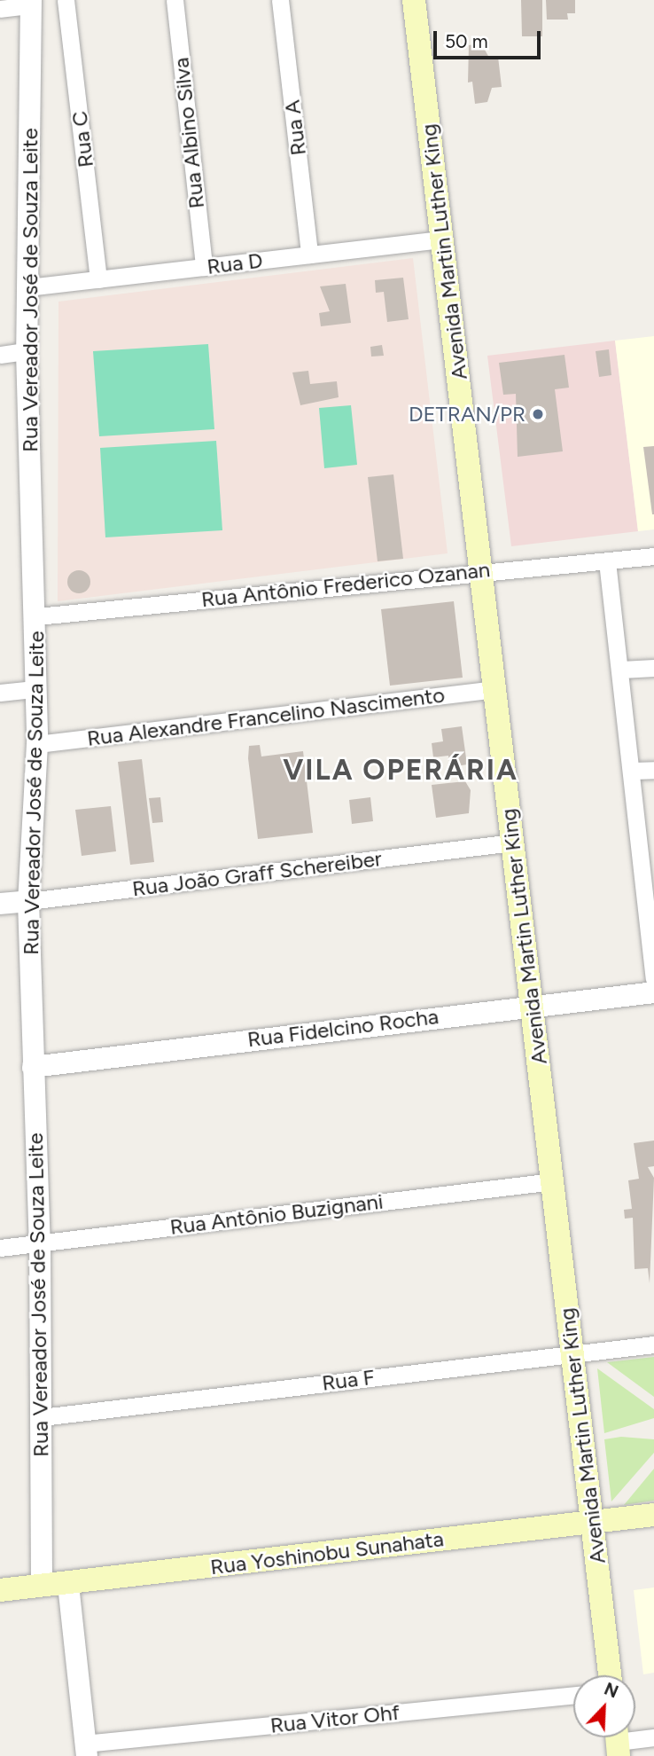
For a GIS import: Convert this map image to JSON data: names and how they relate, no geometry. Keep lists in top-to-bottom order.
{
  "streets": {
    "main road": ["Avenida Martin Luther King", "Rua Yoshinobu Sunahata"],
    "street": [
      "Rua A",
      "Rua Albino Silva",
      "Rua C",
      "Rua D",
      "Rua Vereador José de Souza Leite",
      "Rua Antônio Frederico Ozanan",
      "Rua Alexandre Francelino Nascimento",
      "Rua João Graff Schereiber",
      "Rua Fidelcino Rocha",
      "Rua Antônio Buzignani",
      "Rua F",
      "Rua Vitor Ohf"
    ]
  },
  "crossings": [
    ["Rua A", "Rua D"],
    ["Rua Albino Silva", "Rua D"],
    ["Rua C", "Rua D"],
    ["Avenida Martin Luther King", "Rua D"],
    ["Avenida Martin Luther King", "Rua Antônio Frederico Ozanan"],
    ["Avenida Martin Luther King", "Rua Alexandre Francelino Nascimento"],
    ["Avenida Martin Luther King", "Rua João Graff Schereiber"],
    ["Avenida Martin Luther King", "Rua Fidelcino Rocha"],
    ["Avenida Martin Luther King", "Rua Antônio Buzignani"],
    ["Avenida Martin Luther King", "Rua F"],
    ["Avenida Martin Luther King", "Rua Yoshinobu Sunahata"],
    ["Rua D", "Rua Vereador José de Souza Leite"],
    ["Rua Vereador José de Souza Leite", "Rua Antônio Frederico Ozanan"],
    ["Rua Vereador José de Souza Leite", "Rua Alexandre Francelino Nascimento"],
    ["Rua Vereador José de Souza Leite", "Rua João Graff Schereiber"],
    ["Rua Vereador José de Souza Leite", "Rua Fidelcino Rocha"],
    ["Rua Vereador José de Souza Leite", "Rua Antônio Buzignani"],
    ["Rua Vereador José de Souza Leite", "Rua F"],
    ["Rua Vereador José de Souza Leite", "Rua Yoshinobu Sunahata"]
  ],
  "districts": ["VILA OPERÁRIA"],
  "places": ["DETRAN/PR"],
  "scale_bar": "50 m",
  "north": "top right"
}
